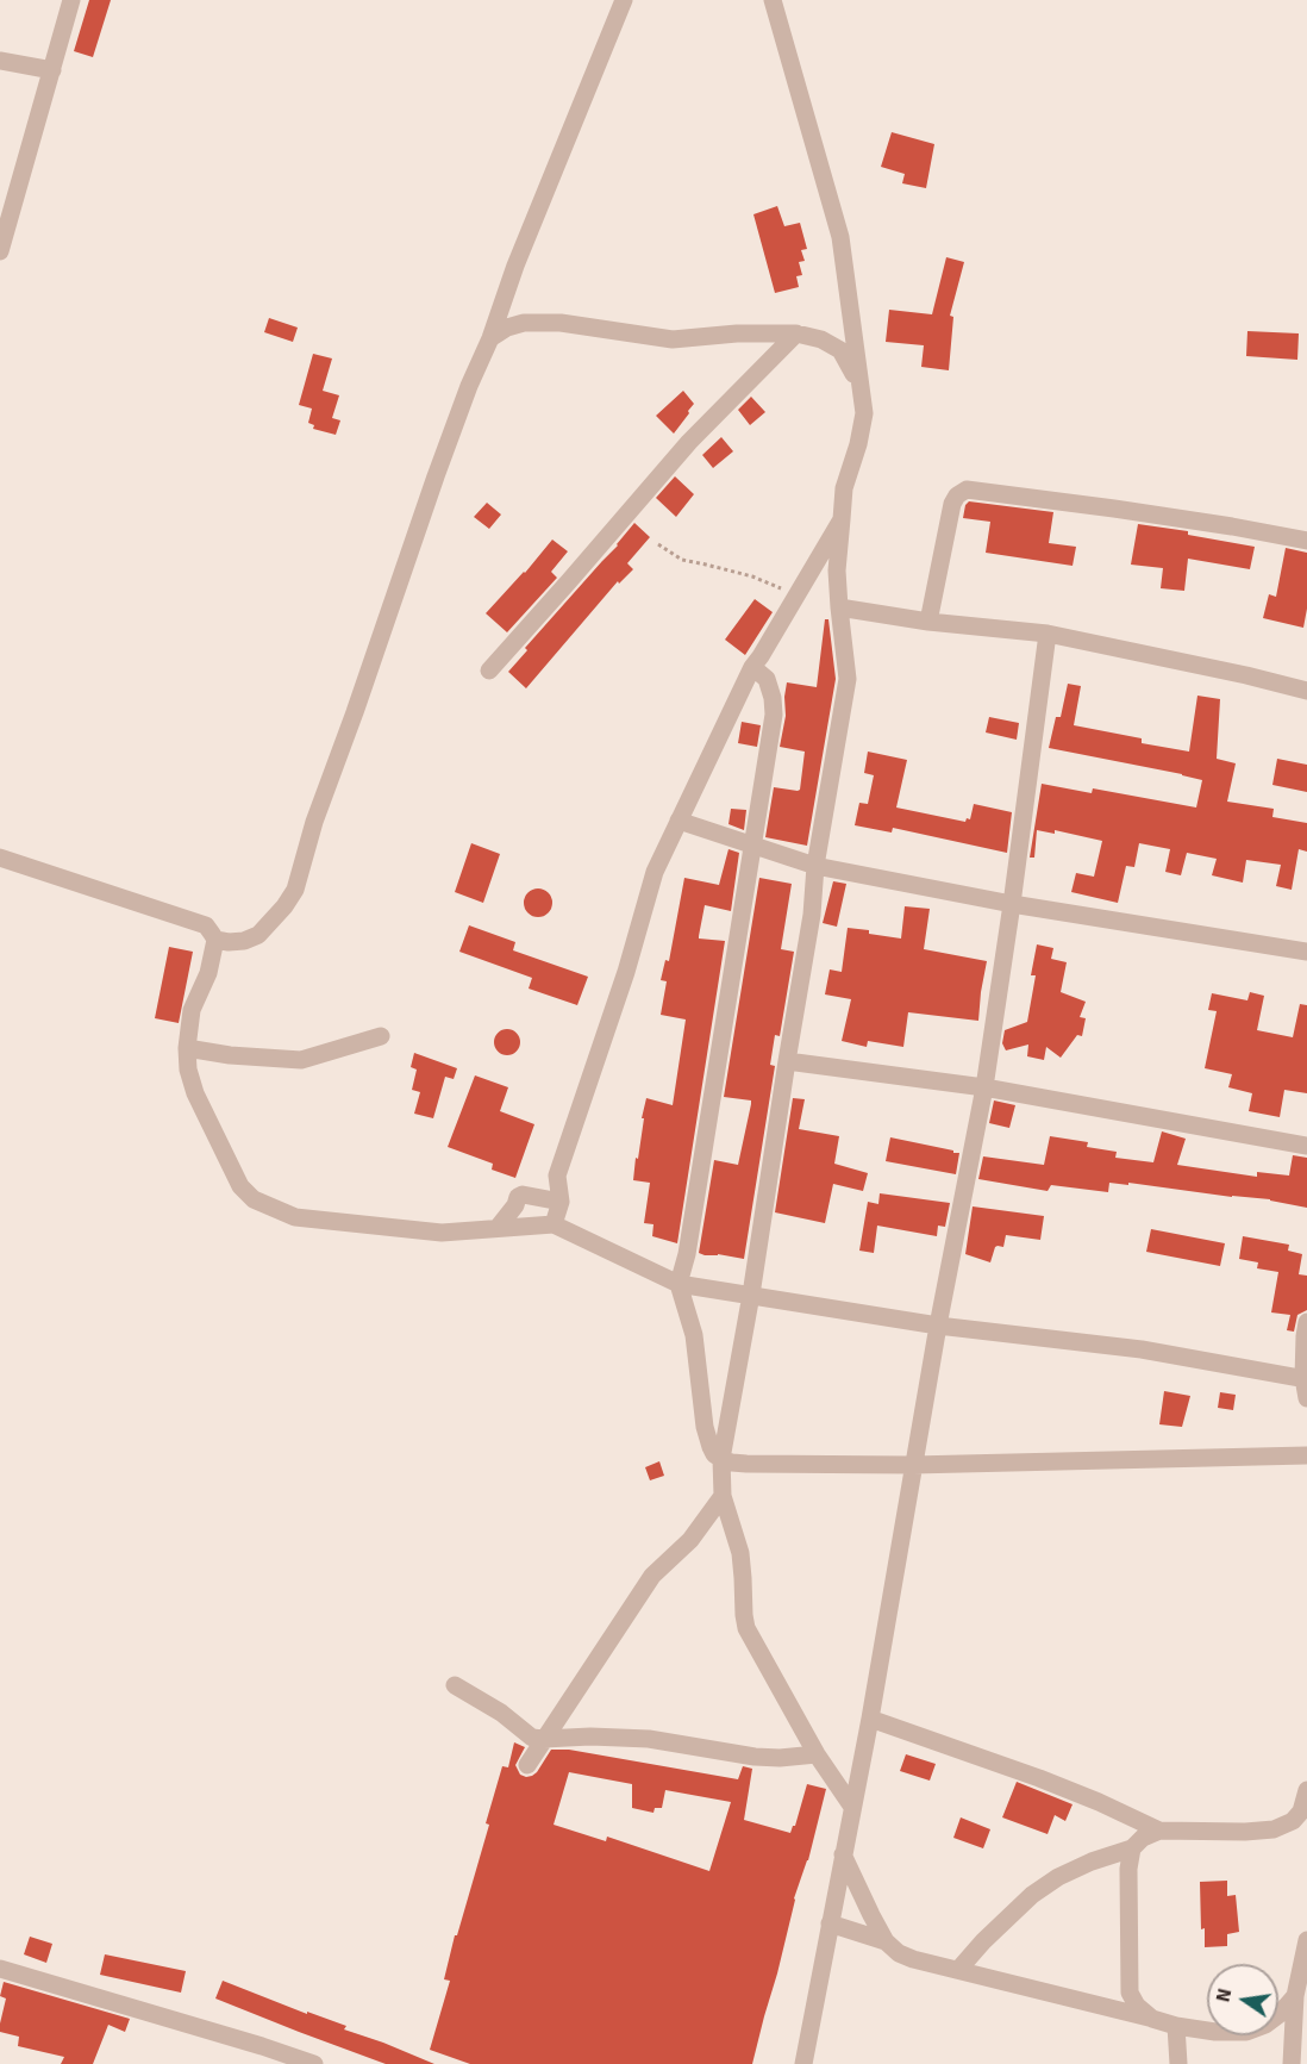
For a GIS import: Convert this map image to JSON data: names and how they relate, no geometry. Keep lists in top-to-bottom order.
{
  "north": "left"
}
